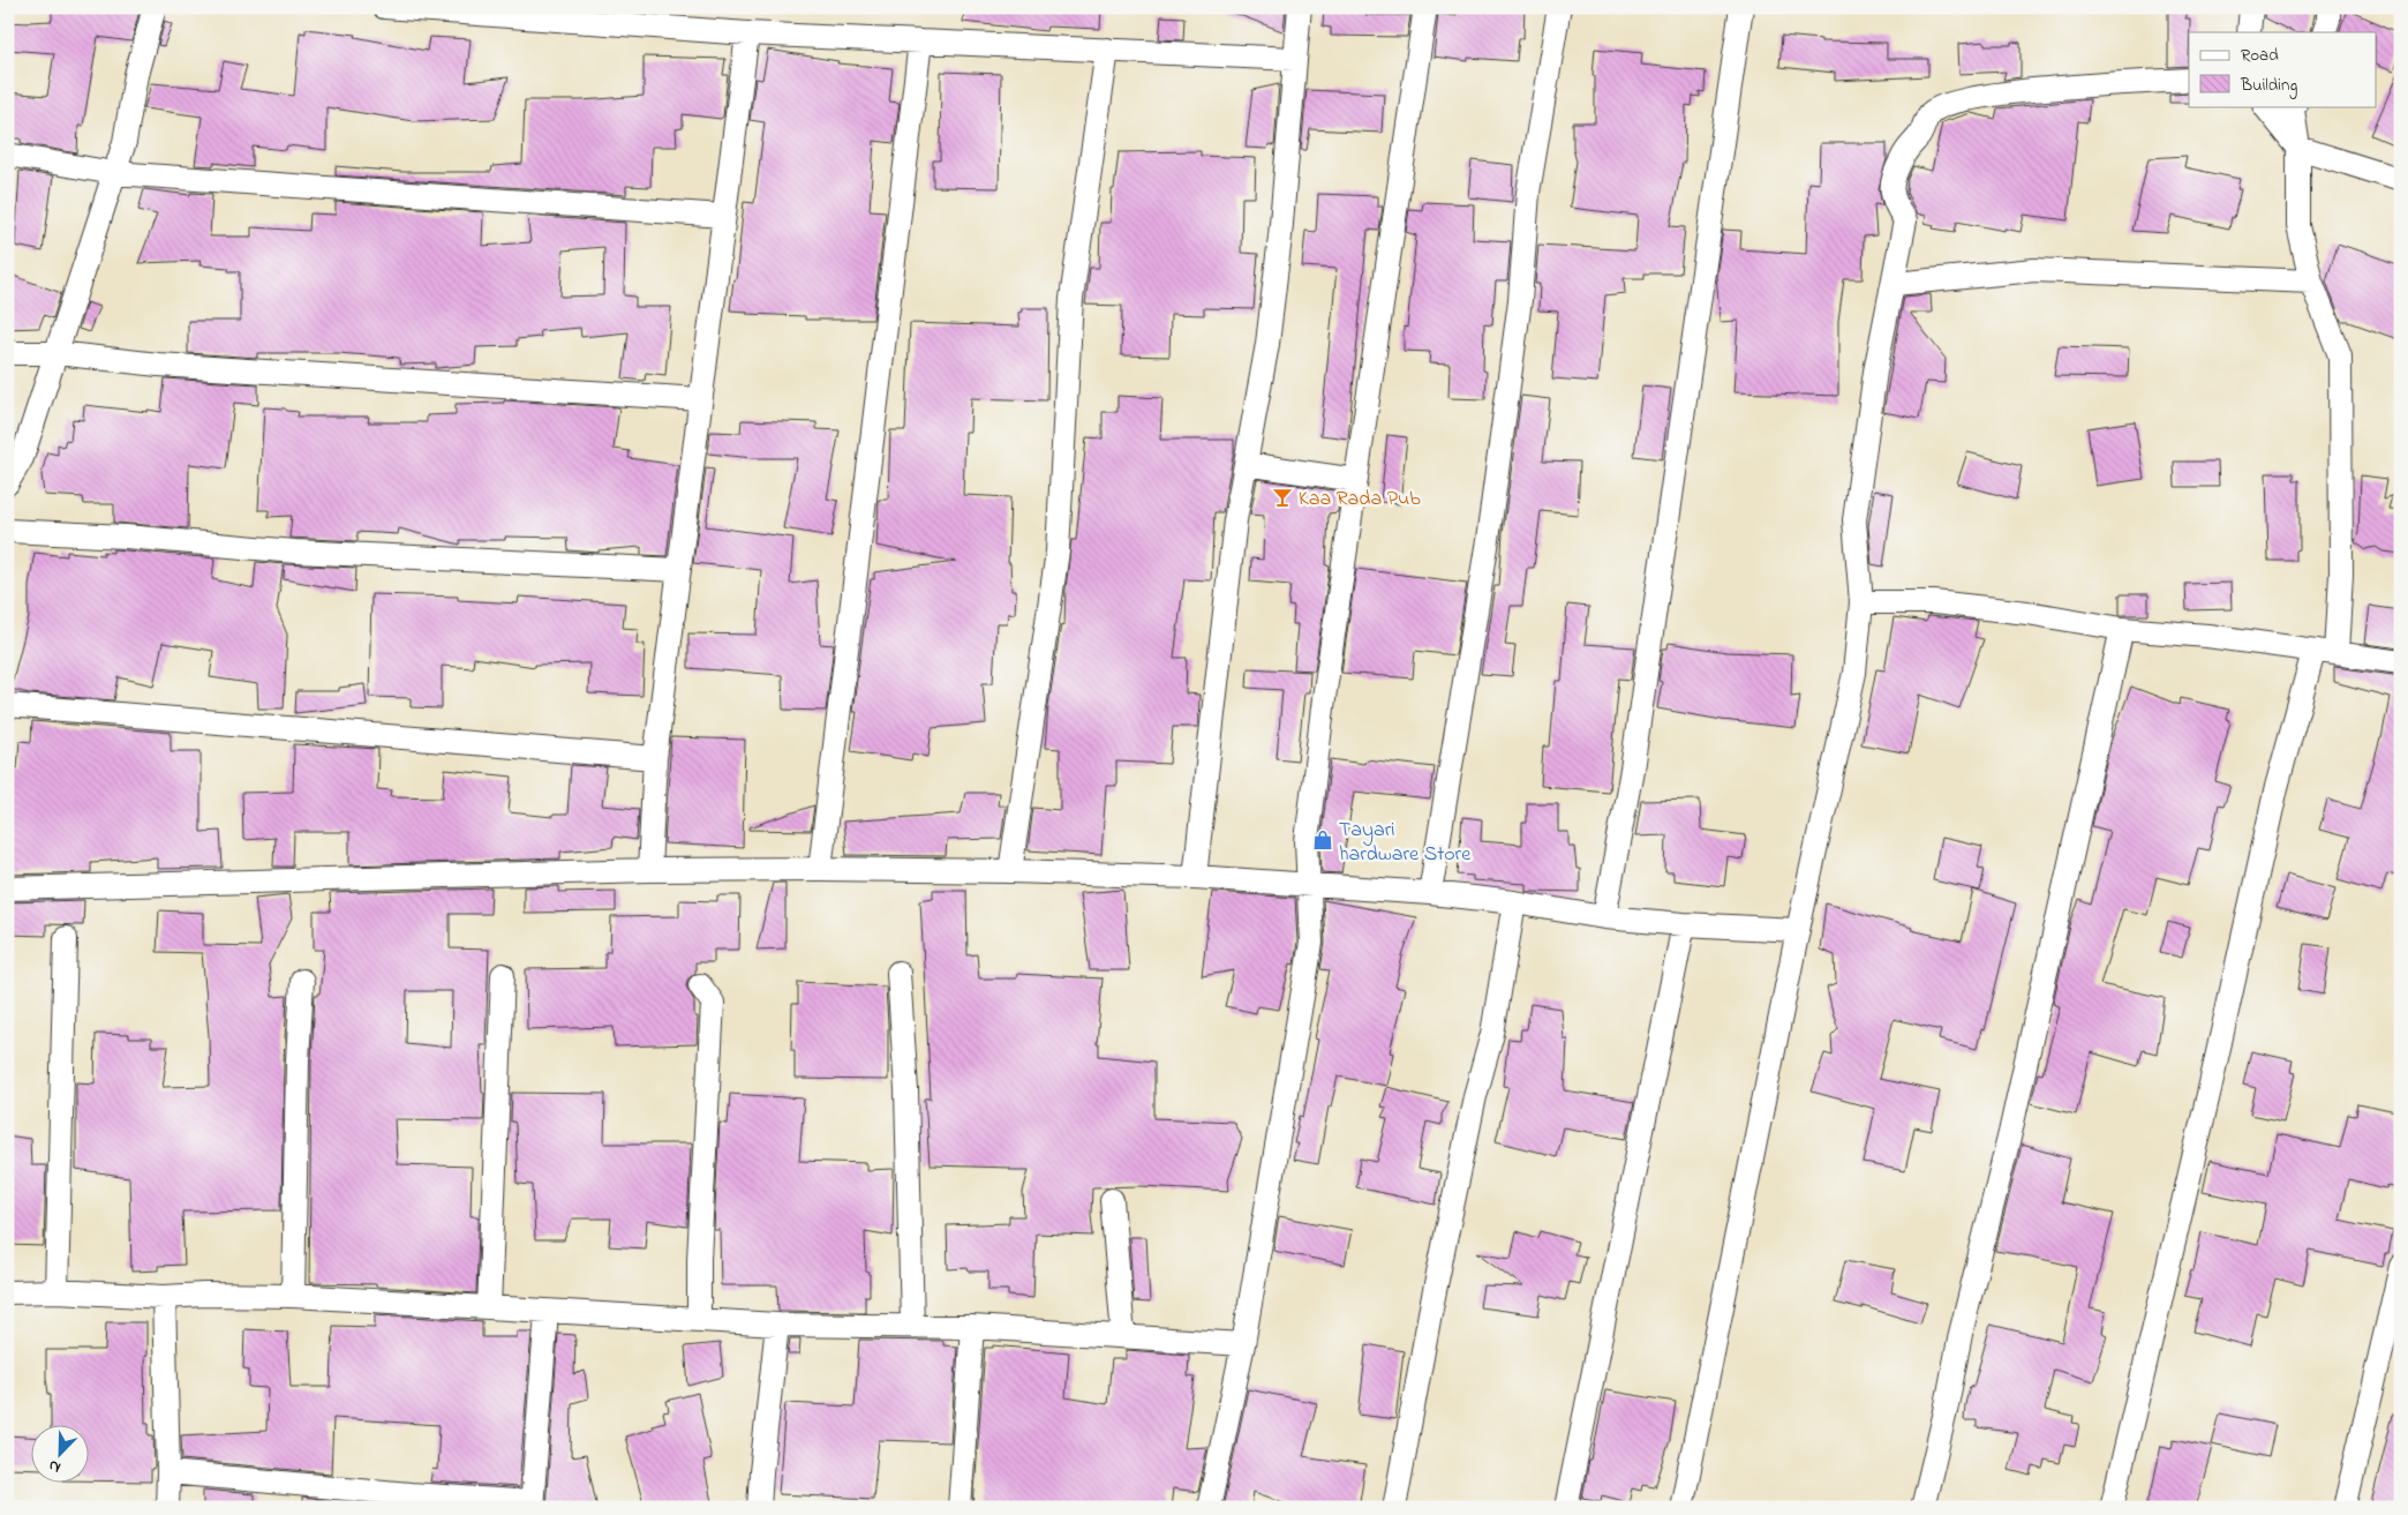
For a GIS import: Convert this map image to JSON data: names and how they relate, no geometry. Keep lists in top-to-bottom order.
{
  "places": {
    "bar": ["Kaa Rada Pub"],
    "shop": ["Tayari hardware Store"]
  },
  "legend": ["Road", "Building"],
  "north": "bottom left"
}
